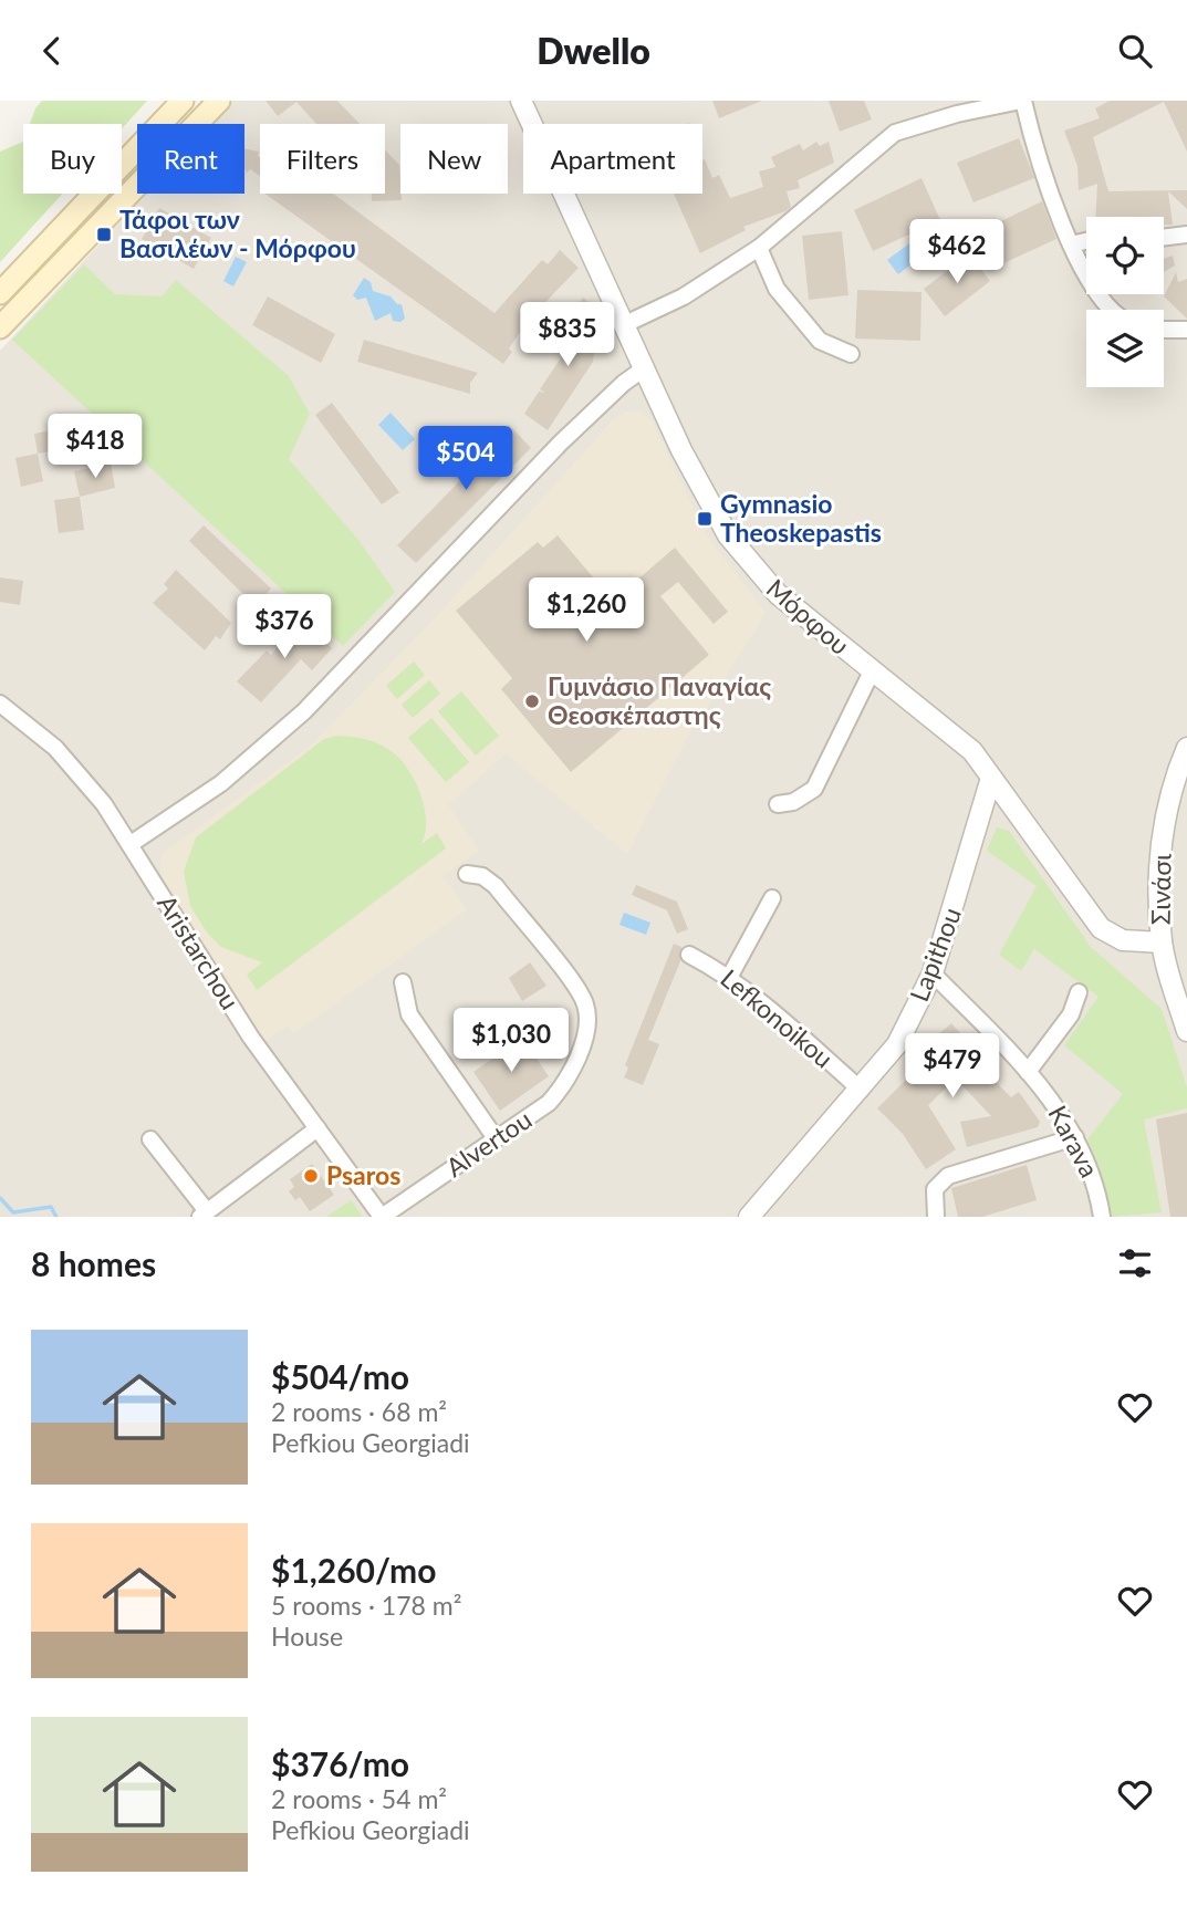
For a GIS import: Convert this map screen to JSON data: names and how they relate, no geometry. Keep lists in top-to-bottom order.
{
  "streets": {
    "street": [
      "Μόρφου",
      "Σινάσι",
      "Aristarchou",
      "Lapithou",
      "Lefkonoikou",
      "Karava",
      "Alvertou"
    ]
  },
  "crossings": [
    ["Μόρφου", "Σινάσι"],
    ["Μόρφου", "Lapithou"],
    ["Aristarchou", "Alvertou"],
    ["Lapithou", "Lefkonoikou"],
    ["Lapithou", "Karava"]
  ],
  "places": {
    "transit": ["Τάφοι των Βασιλέων - Μόρφου", "Gymnasio Theoskepastis"],
    "other": ["Γυμνάσιο Παναγίας Θεοσκέπαστης", "Psaros"]
  },
  "page": {
    "header": "Dwello",
    "chip": [
      "Buy",
      "Rent",
      "Filters",
      "New",
      "Apartment"
    ],
    "price": [
      "$462",
      "$835",
      "$418",
      "$504",
      "$1,260",
      "$376",
      "$1,030",
      "$479"
    ],
    "heading": "8 homes",
    "list": [
      {
        "name": "$504/mo",
        "note": "2 rooms · 68 m² · Pefkiou Georgiadi"
      },
      {
        "name": "$1,260/mo",
        "note": "5 rooms · 178 m² · House"
      },
      {
        "name": "$376/mo",
        "note": "2 rooms · 54 m² · Pefkiou Georgiadi"
      }
    ]
  }
}
